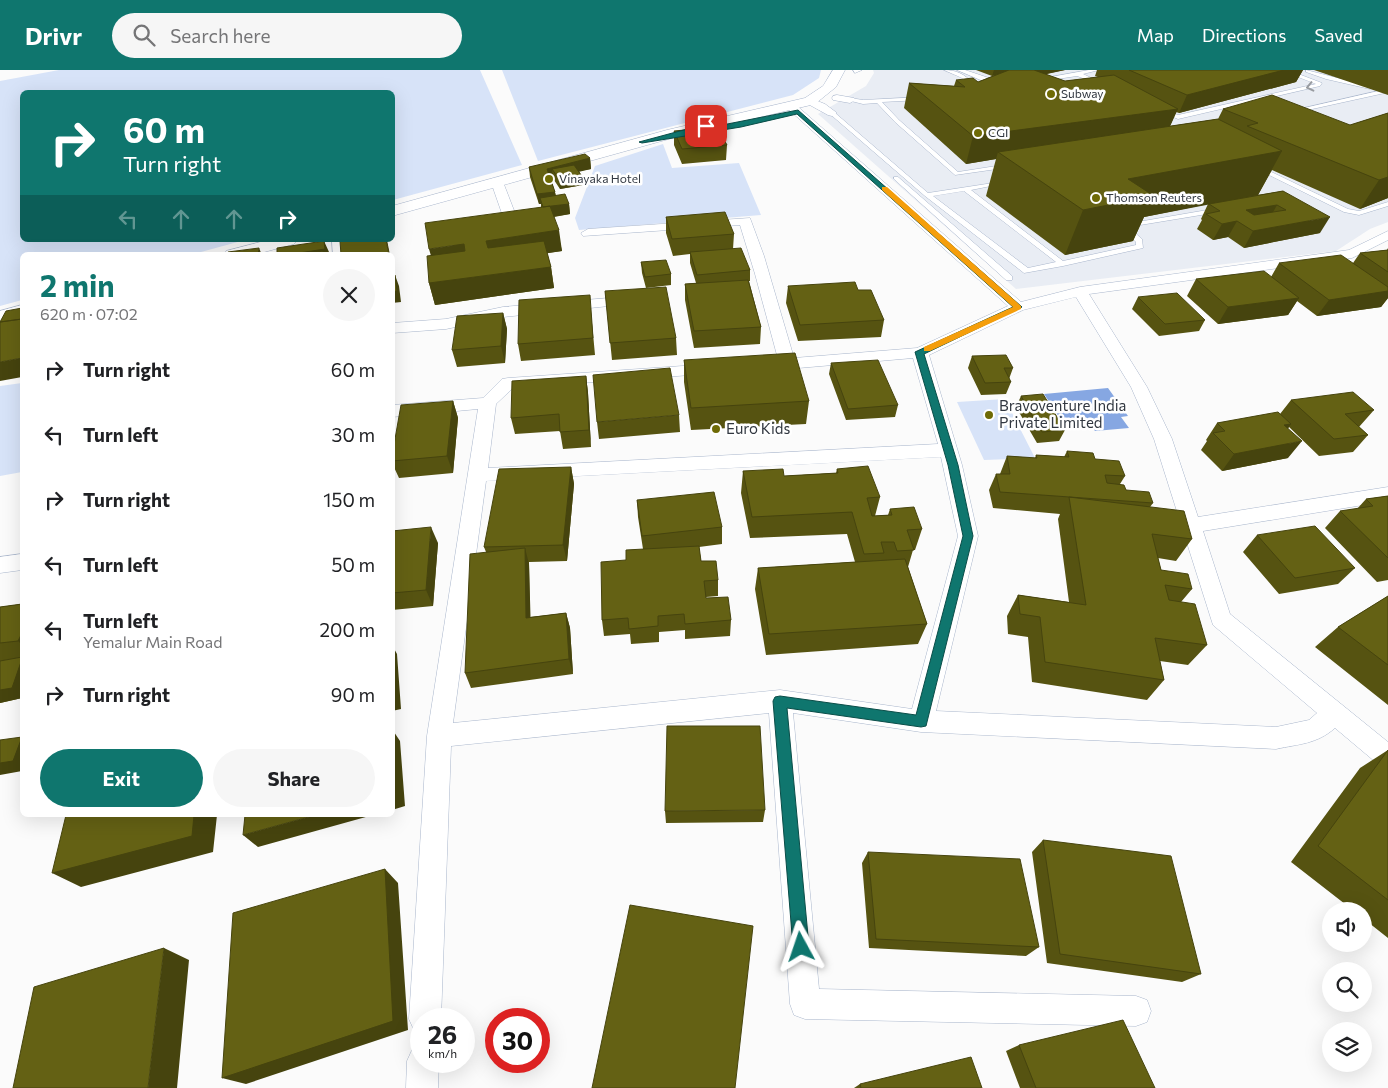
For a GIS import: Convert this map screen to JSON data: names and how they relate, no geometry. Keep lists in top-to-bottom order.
{
  "places": [
    "Subway",
    "CGI",
    "Vinayaka Hotel",
    "Thomson Reuters",
    "Bravoventure India Private Limited",
    "Euro Kids"
  ],
  "page": {
    "header": "Drivr",
    "search": "Search here",
    "nav": ["Map", "Directions", "Saved"],
    "turn": ["60 m", "Turn right"],
    "heading": ["2 min", "620 m · 07:02"],
    "list": [
      {
        "name": "Turn right",
        "value": "60 m"
      },
      {
        "name": "Turn left",
        "value": "30 m"
      },
      {
        "name": "Turn right",
        "value": "150 m"
      },
      {
        "name": "Turn left",
        "value": "50 m"
      },
      {
        "name": "Turn left",
        "note": "Yemalur Main Road",
        "value": "200 m"
      },
      {
        "name": "Turn right",
        "value": "90 m"
      }
    ],
    "buttons": ["Exit", "Share"],
    "speed": "26 km/h",
    "limit": "30"
  }
}
